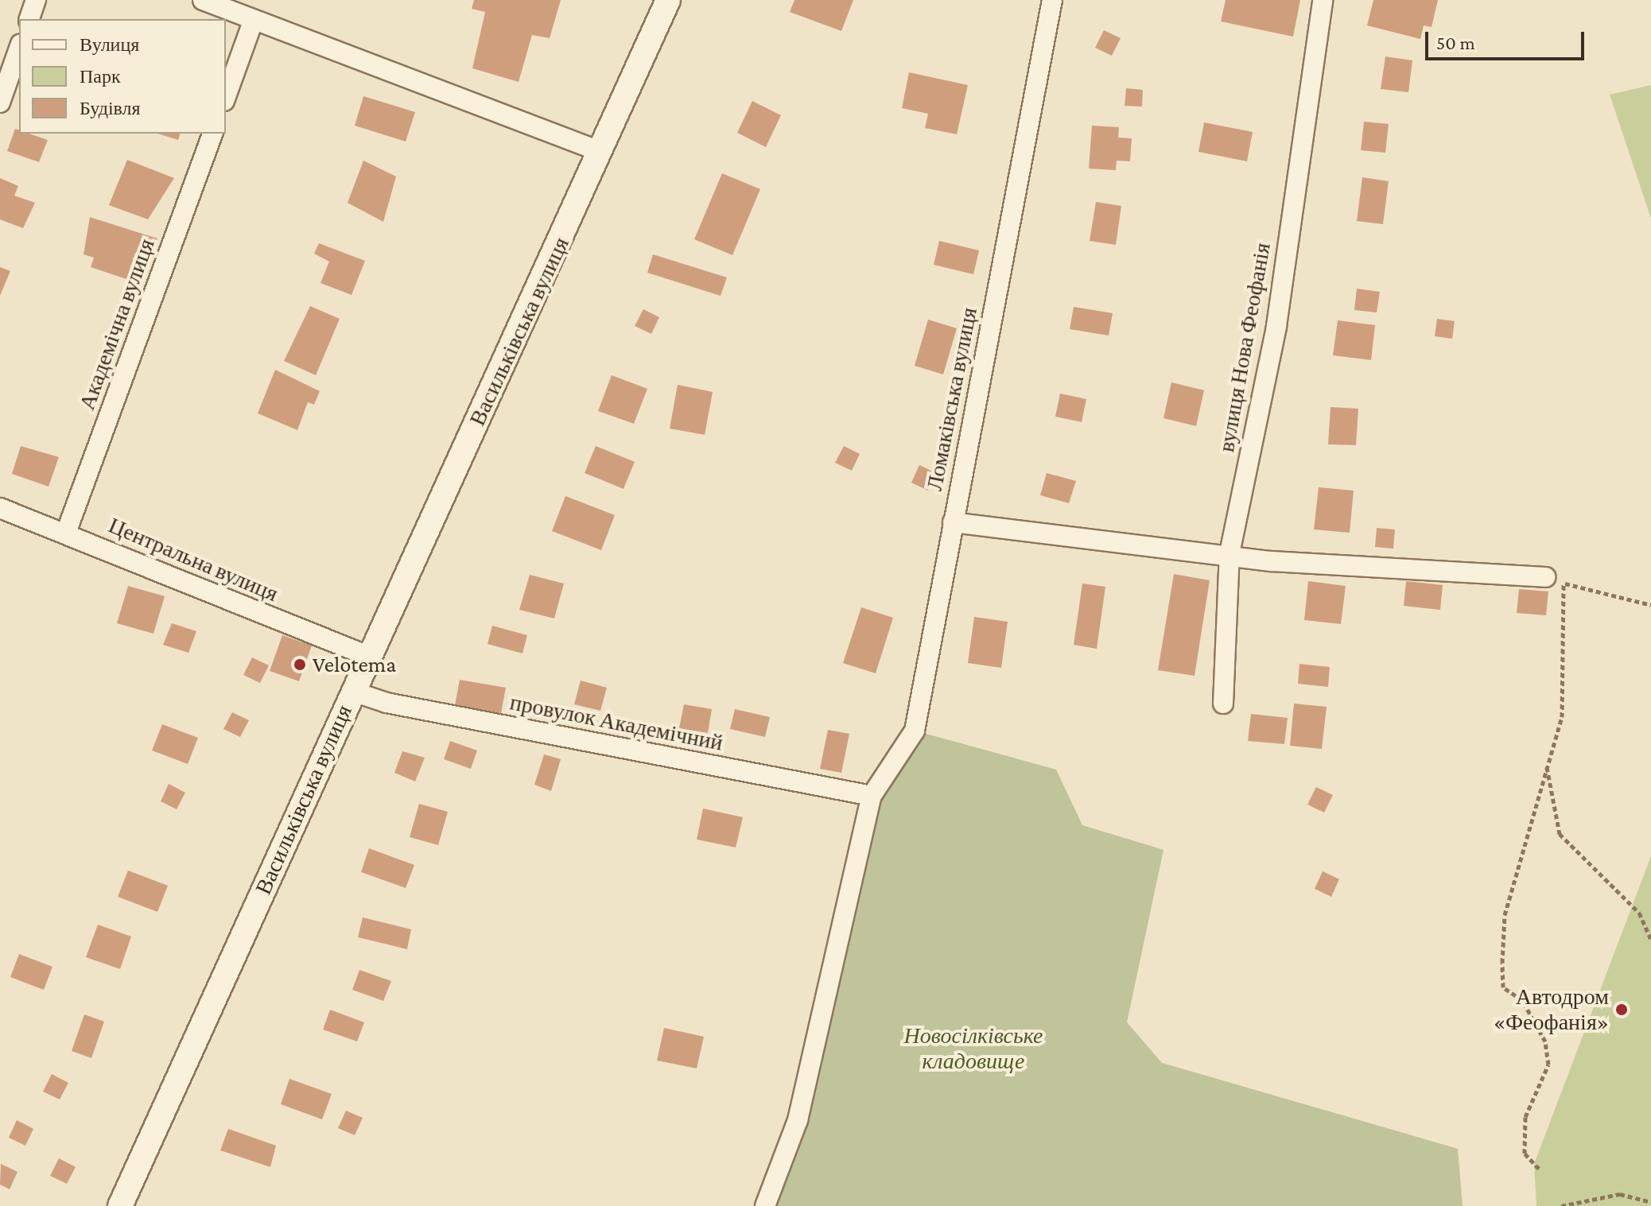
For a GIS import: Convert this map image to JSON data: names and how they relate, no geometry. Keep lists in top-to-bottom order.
{
  "streets": {
    "street": [
      "Академічна вулиця",
      "Васильківська вулиця",
      "вулиця Нова Феофанія",
      "Ломаківська вулиця",
      "Центральна вулиця",
      "провулок Академічний"
    ]
  },
  "crossings": [
    ["Академічна вулиця", "Центральна вулиця"],
    ["Васильківська вулиця", "Центральна вулиця"],
    ["Васильківська вулиця", "провулок Академічний"],
    ["Ломаківська вулиця", "провулок Академічний"]
  ],
  "parks": ["Новосілківське кладовище"],
  "places": ["Velotema", "Автодром «Феофанія»"],
  "legend": ["Вулиця", "Парк", "Будівля"],
  "scale_bar": "50 m"
}
